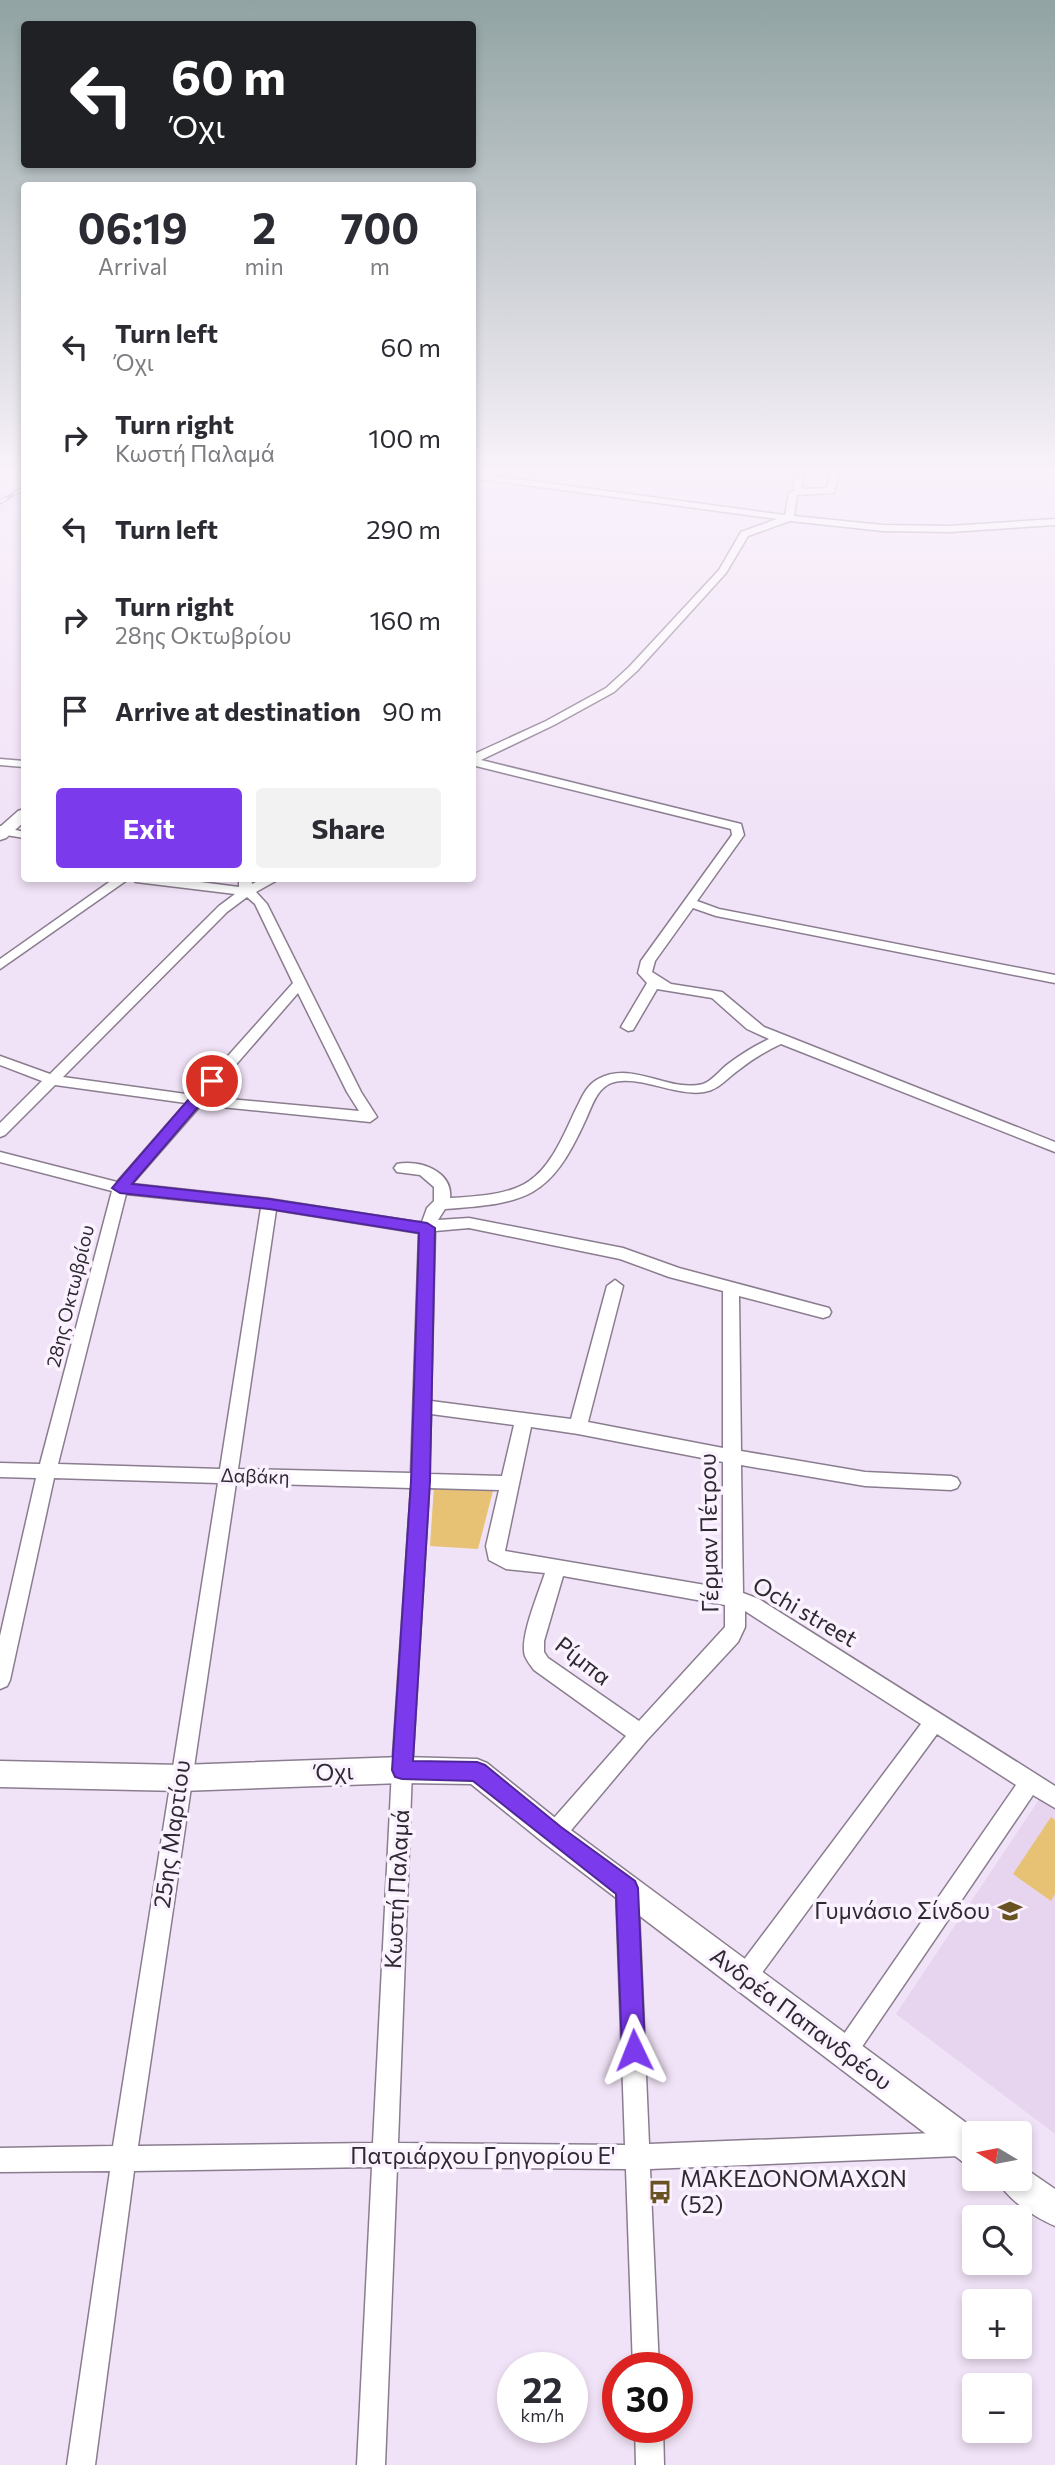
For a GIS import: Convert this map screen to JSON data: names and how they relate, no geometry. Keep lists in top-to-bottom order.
{
  "streets": {
    "street": [
      "28ης Οκτωβρίου",
      "Δαβάκη",
      "Γέρμαν Πέτρου",
      "Ochi street",
      "Ρίμπα",
      "Όχι",
      "25ης Μαρτίου",
      "Κωστή Παλαμά",
      "Ανδρέα Παπανδρέου",
      "Πατριάρχου Γρηγορίου Ε'"
    ]
  },
  "crossings": [
    ["28ης Οκτωβρίου", "Δαβάκη"],
    ["Δαβάκη", "Ochi street"],
    ["Δαβάκη", "25ης Μαρτίου"],
    ["Δαβάκη", "Κωστή Παλαμά"],
    ["Γέρμαν Πέτρου", "Ochi street"],
    ["Γέρμαν Πέτρου", "Ρίμπα"],
    ["Γέρμαν Πέτρου", "Όχι"],
    ["Ochi street", "Ρίμπα"],
    ["Όχι", "25ης Μαρτίου"],
    ["Όχι", "Κωστή Παλαμά"],
    ["Όχι", "Ανδρέα Παπανδρέου"],
    ["25ης Μαρτίου", "Πατριάρχου Γρηγορίου Ε'"],
    ["Κωστή Παλαμά", "Πατριάρχου Γρηγορίου Ε'"]
  ],
  "places": {
    "school or university": ["Γυμνάσιο Σίνδου"],
    "bus stop": ["ΜΑΚΕΔΟΝΟΜΑΧΩΝ (52)"]
  },
  "north": "left",
  "page": {
    "turn": ["60 m", "Όχι"],
    "eta": [
      "06:19",
      "Arrival",
      "2",
      "min",
      "700",
      "m"
    ],
    "list": [
      {
        "name": "Turn left",
        "note": "Όχι",
        "value": "60 m"
      },
      {
        "name": "Turn right",
        "note": "Κωστή Παλαμά",
        "value": "100 m"
      },
      {
        "name": "Turn left",
        "value": "290 m"
      },
      {
        "name": "Turn right",
        "note": "28ης Οκτωβρίου",
        "value": "160 m"
      },
      {
        "name": "Arrive at destination",
        "value": "90 m"
      }
    ],
    "buttons": ["Exit", "Share"],
    "map_buttons": ["+", "−"],
    "speed": "22 km/h",
    "limit": "30"
  }
}
